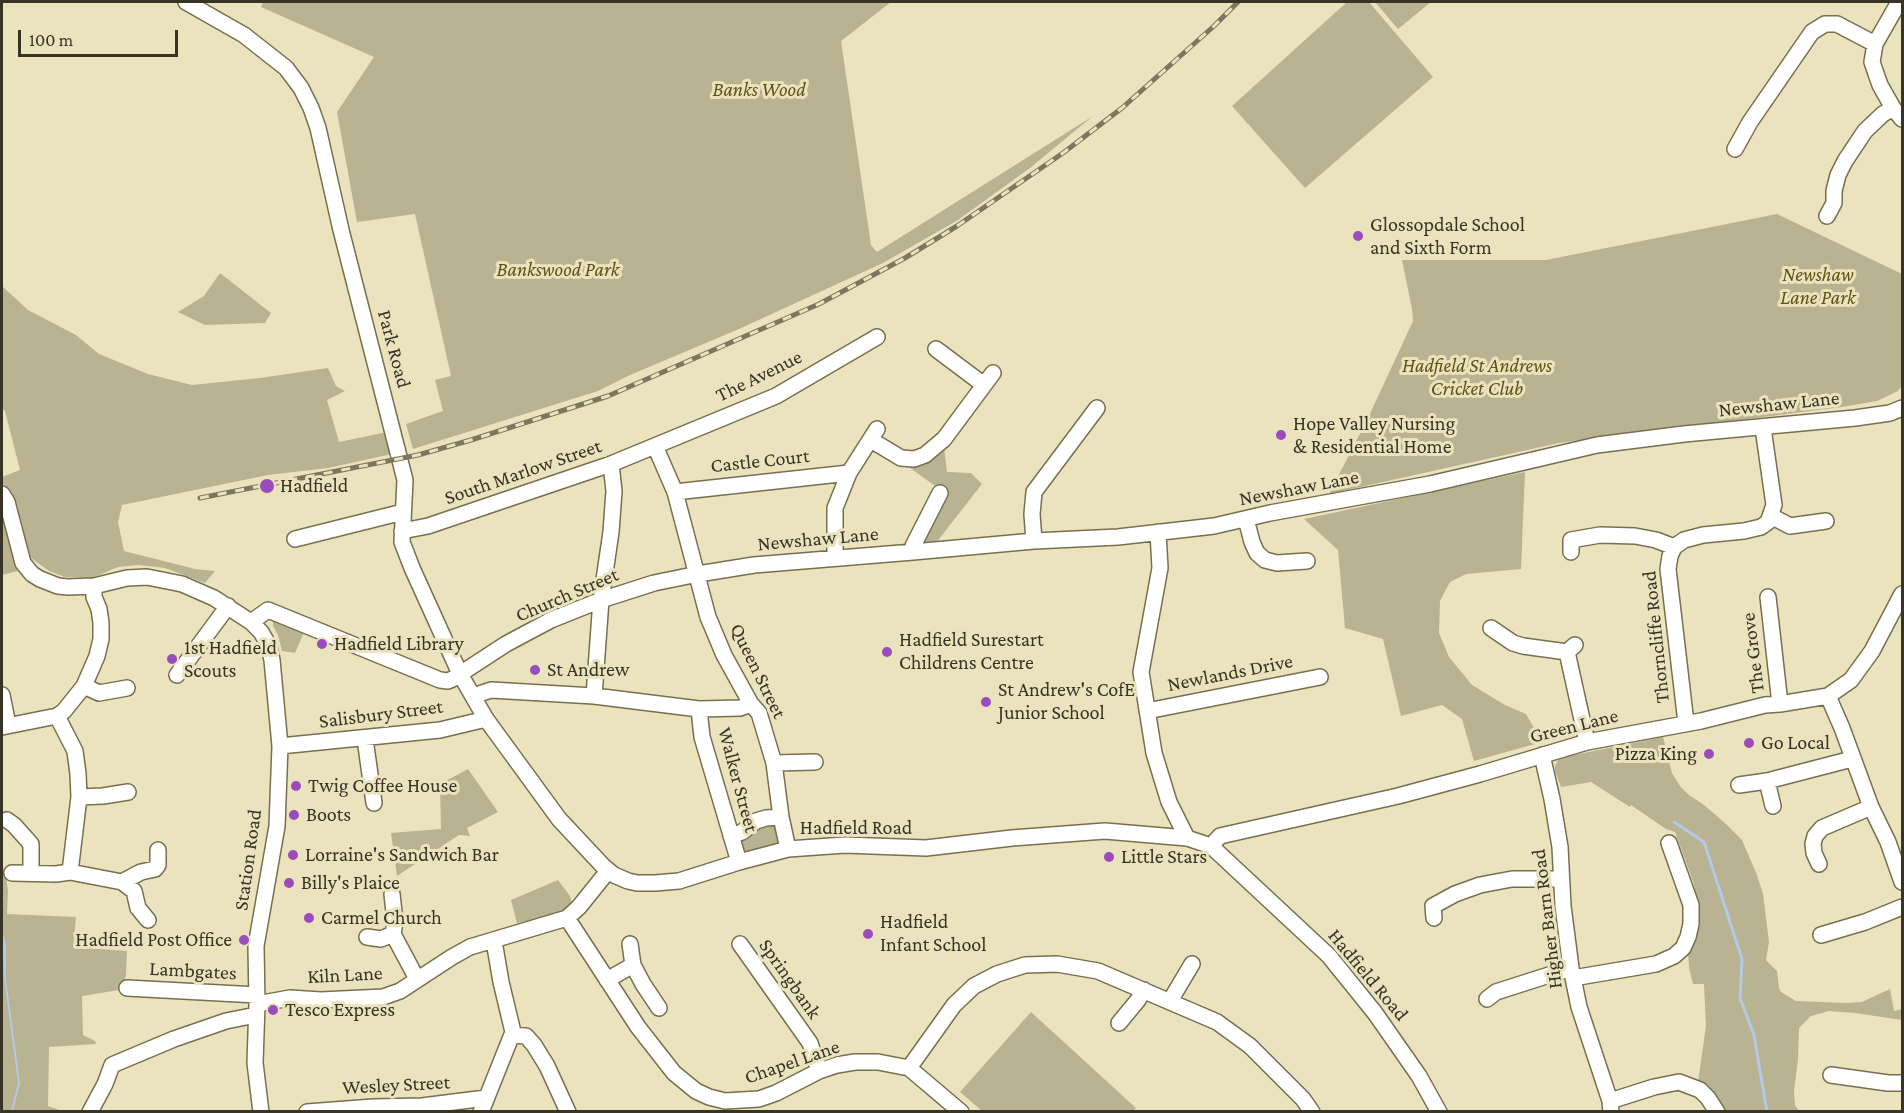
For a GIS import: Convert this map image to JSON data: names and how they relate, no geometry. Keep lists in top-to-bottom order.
{
  "streets": {
    "street": [
      "Park Road",
      "The Avenue",
      "Newshaw Lane",
      "Castle Court",
      "South Marlow Street",
      "Church Street",
      "Thorncliffe Road",
      "The Grove",
      "Queen Street",
      "Newlands Drive",
      "Salisbury Street",
      "Green Lane",
      "Walker Street",
      "Hadfield Road",
      "Station Road",
      "Higher Barn Road",
      "Lambgates",
      "Kiln Lane",
      "Springbank",
      "Chapel Lane",
      "Wesley Street"
    ]
  },
  "crossings": [
    ["Park Road", "Hadfield Road"],
    ["The Avenue", "South Marlow Street"],
    ["The Avenue", "Queen Street"],
    ["Newshaw Lane", "Church Street"],
    ["Newshaw Lane", "Queen Street"],
    ["Newshaw Lane", "Newlands Drive"],
    ["Castle Court", "Queen Street"],
    ["South Marlow Street", "Queen Street"],
    ["South Marlow Street", "Hadfield Road"],
    ["Church Street", "Queen Street"],
    ["Church Street", "Hadfield Road"],
    ["Thorncliffe Road", "Green Lane"],
    ["The Grove", "Green Lane"],
    ["Queen Street", "Hadfield Road"],
    ["Newlands Drive", "Hadfield Road"],
    ["Salisbury Street", "Hadfield Road"],
    ["Salisbury Street", "Station Road"],
    ["Green Lane", "Hadfield Road"],
    ["Green Lane", "Higher Barn Road"],
    ["Walker Street", "Hadfield Road"],
    ["Station Road", "Lambgates"],
    ["Station Road", "Kiln Lane"],
    ["Lambgates", "Kiln Lane"],
    ["Kiln Lane", "Chapel Lane"],
    ["Springbank", "Chapel Lane"]
  ],
  "parks": [
    "Banks Wood",
    "Bankswood Park",
    "Newshaw Lane Park",
    "Hadfield St Andrews Cricket Club"
  ],
  "places": [
    "Glossopdale School and Sixth Form",
    "Hope Valley Nursing & Residential Home",
    "Hadfield",
    "Hadfield Library",
    "Hadfield Surestart Childrens Centre",
    "1st Hadfield Scouts",
    "St Andrew",
    "St Andrew's CofE Junior School",
    "Go Local",
    "Pizza King",
    "Twig Coffee House",
    "Boots",
    "Lorraine's Sandwich Bar",
    "Little Stars",
    "Billy's Plaice",
    "Carmel Church",
    "Hadfield Infant School",
    "Hadfield Post Office",
    "Tesco Express"
  ],
  "scale_bar": "100 m"
}
